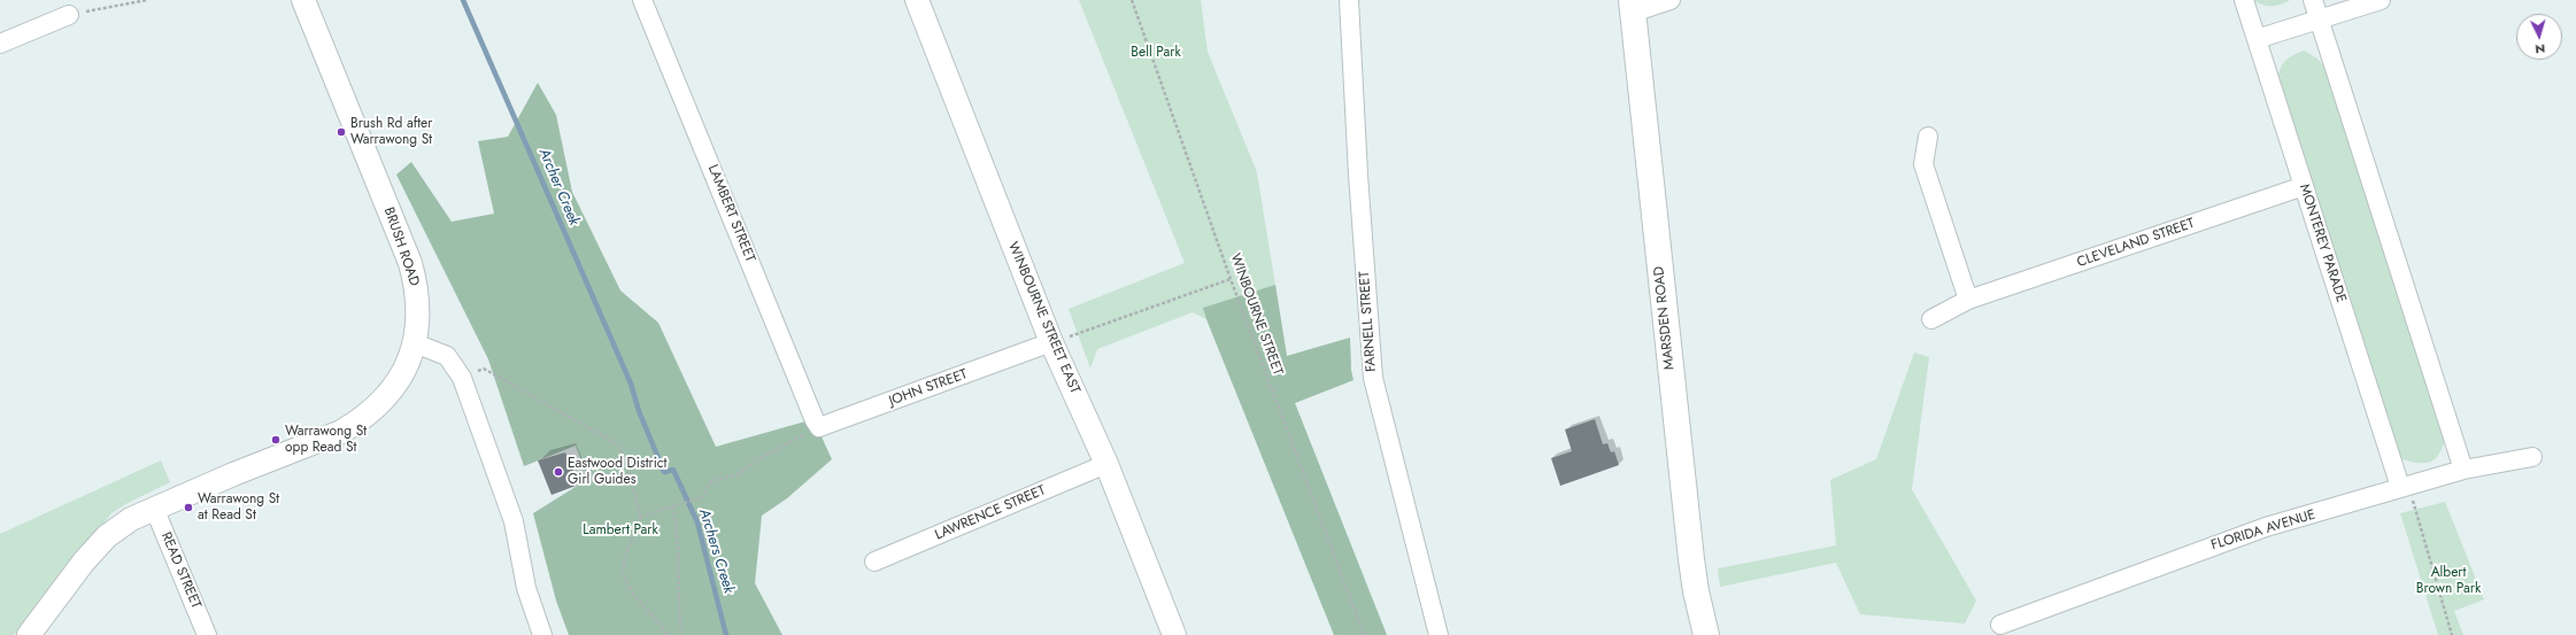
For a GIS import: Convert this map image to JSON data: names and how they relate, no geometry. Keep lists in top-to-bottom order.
{
  "streets": {
    "main road": ["MARSDEN ROAD"],
    "street": [
      "LAMBERT STREET",
      "CLEVELAND STREET",
      "MONTEREY PARADE",
      "BRUSH ROAD",
      "WINBOURNE STREET EAST",
      "FARNELL STREET",
      "JOHN STREET",
      "LAWRENCE STREET",
      "FLORIDA AVENUE",
      "READ STREET"
    ],
    "path": ["WINBOURNE STREET"]
  },
  "crossings": [
    ["LAMBERT STREET", "JOHN STREET"],
    ["CLEVELAND STREET", "MONTEREY PARADE"],
    ["MONTEREY PARADE", "FLORIDA AVENUE"],
    ["WINBOURNE STREET EAST", "JOHN STREET"],
    ["WINBOURNE STREET EAST", "LAWRENCE STREET"]
  ],
  "water": ["Archer Creek", "Archers Creek"],
  "parks": ["Bell Park", "Lambert Park", "Albert Brown Park"],
  "places": [
    "Brush Rd after Warrawong St",
    "Warrawong St opp Read St",
    "Eastwood District Girl Guides",
    "Warrawong St at Read St"
  ],
  "north": "bottom"
}
